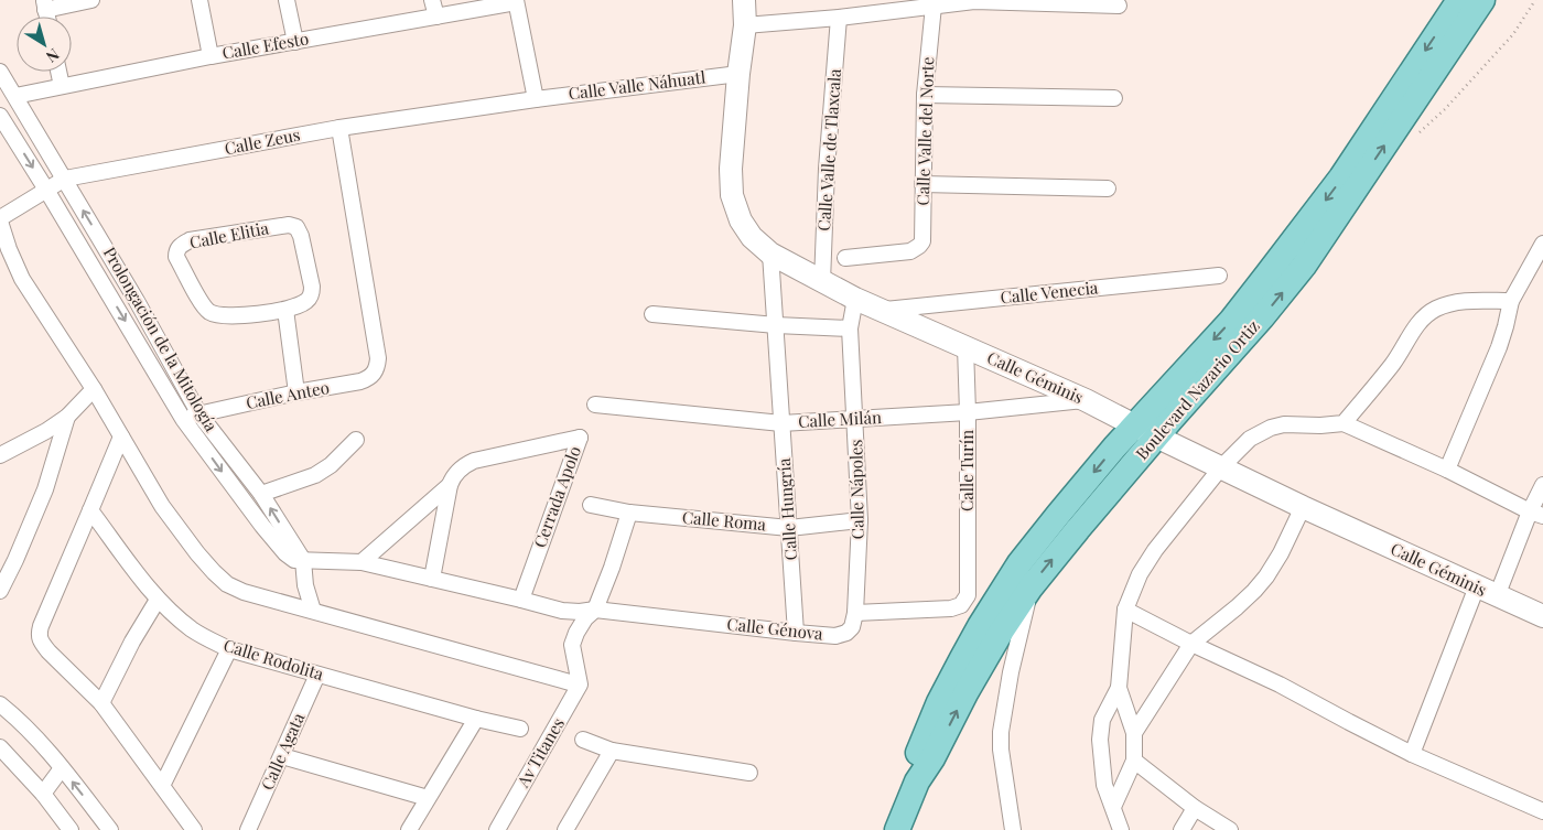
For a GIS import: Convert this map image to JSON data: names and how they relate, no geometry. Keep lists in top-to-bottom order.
{
  "streets": {
    "main road": ["Boulevard Nazario Ortiz"],
    "street": [
      "Calle Efesto",
      "Calle Valle Náhuatl",
      "Calle Valle del Norte",
      "Calle Zeus",
      "Calle Valle de Tlaxcala",
      "Calle Elitia",
      "Calle Venecia",
      "Prolongación de la Mitología",
      "Calle Géminis",
      "Calle Anteo",
      "Calle Milán",
      "Calle Turín",
      "Calle Nápoles",
      "Cerrada Apolo",
      "Calle Hungría",
      "Calle Roma",
      "Calle Génova",
      "Calle Rodolita",
      "Calle Agata",
      "Av Titanes"
    ]
  },
  "crossings": [
    ["Calle Efesto", "Prolongación de la Mitología"],
    ["Calle Valle Náhuatl", "Calle Zeus"],
    ["Calle Valle Náhuatl", "Calle Géminis"],
    ["Calle Zeus", "Prolongación de la Mitología"],
    ["Calle Zeus", "Calle Anteo"],
    ["Calle Valle de Tlaxcala", "Calle Géminis"],
    ["Calle Venecia", "Calle Géminis"],
    ["Prolongación de la Mitología", "Calle Anteo"],
    ["Calle Géminis", "Boulevard Nazario Ortiz"],
    ["Calle Géminis", "Calle Milán"],
    ["Calle Géminis", "Calle Turín"],
    ["Calle Géminis", "Calle Nápoles"],
    ["Calle Géminis", "Calle Hungría"],
    ["Calle Milán", "Calle Turín"],
    ["Calle Milán", "Calle Nápoles"],
    ["Calle Milán", "Calle Hungría"],
    ["Calle Turín", "Calle Nápoles"],
    ["Calle Turín", "Calle Génova"],
    ["Calle Nápoles", "Calle Roma"],
    ["Calle Nápoles", "Calle Génova"],
    ["Cerrada Apolo", "Calle Génova"],
    ["Calle Hungría", "Calle Roma"],
    ["Calle Hungría", "Calle Génova"],
    ["Calle Rodolita", "Calle Agata"]
  ],
  "north": "bottom right"
}
